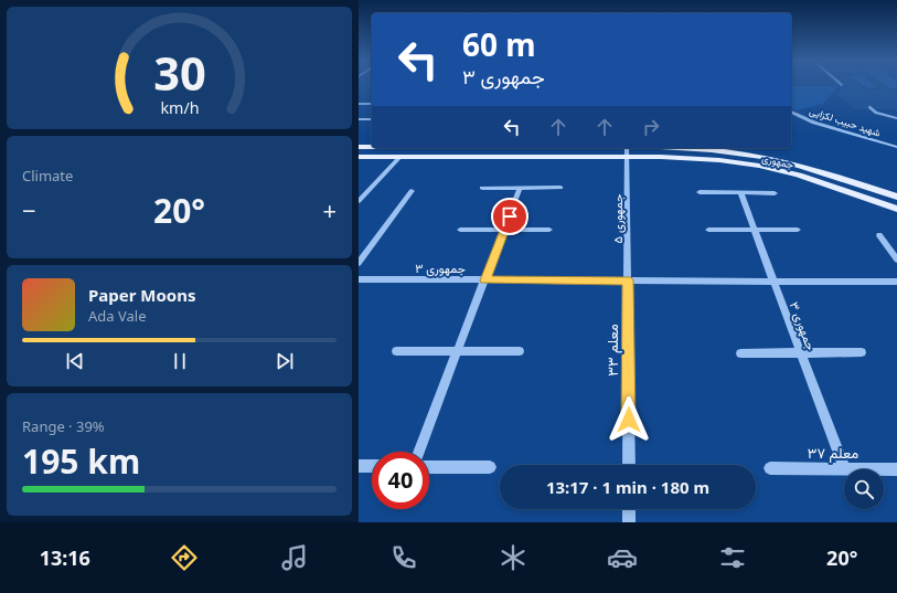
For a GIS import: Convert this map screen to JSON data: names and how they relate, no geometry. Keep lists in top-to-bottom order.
{
  "streets": {
    "main road": ["جمهوری"],
    "street": [
      "شهید حبیب لکزایی",
      "جمهوری ۵",
      "جمهوری ۳",
      "معلم ۳۳",
      "معلم ۳۷"
    ]
  },
  "crossings": [
    ["جمهوری", "جمهوری ۵"],
    ["جمهوری ۵", "جمهوری ۳"],
    ["جمهوری ۵", "معلم ۳۳"],
    ["جمهوری ۳", "معلم ۳۳"],
    ["جمهوری ۳", "معلم ۳۷"]
  ],
  "page": {
    "turn": ["60 m", "جمهوری ۳"],
    "tile": [
      "Climate",
      ["Range · 39%", "195 km"]
    ],
    "heat": ["−", "20°", "+"],
    "song": ["Paper Moons", "Ada Vale"],
    "limit": "40",
    "trip": "13:17 · 1 min · 180 m",
    "tabs": ["13:16", "20°"],
    "gauge": ["30", "km/h"]
  }
}
